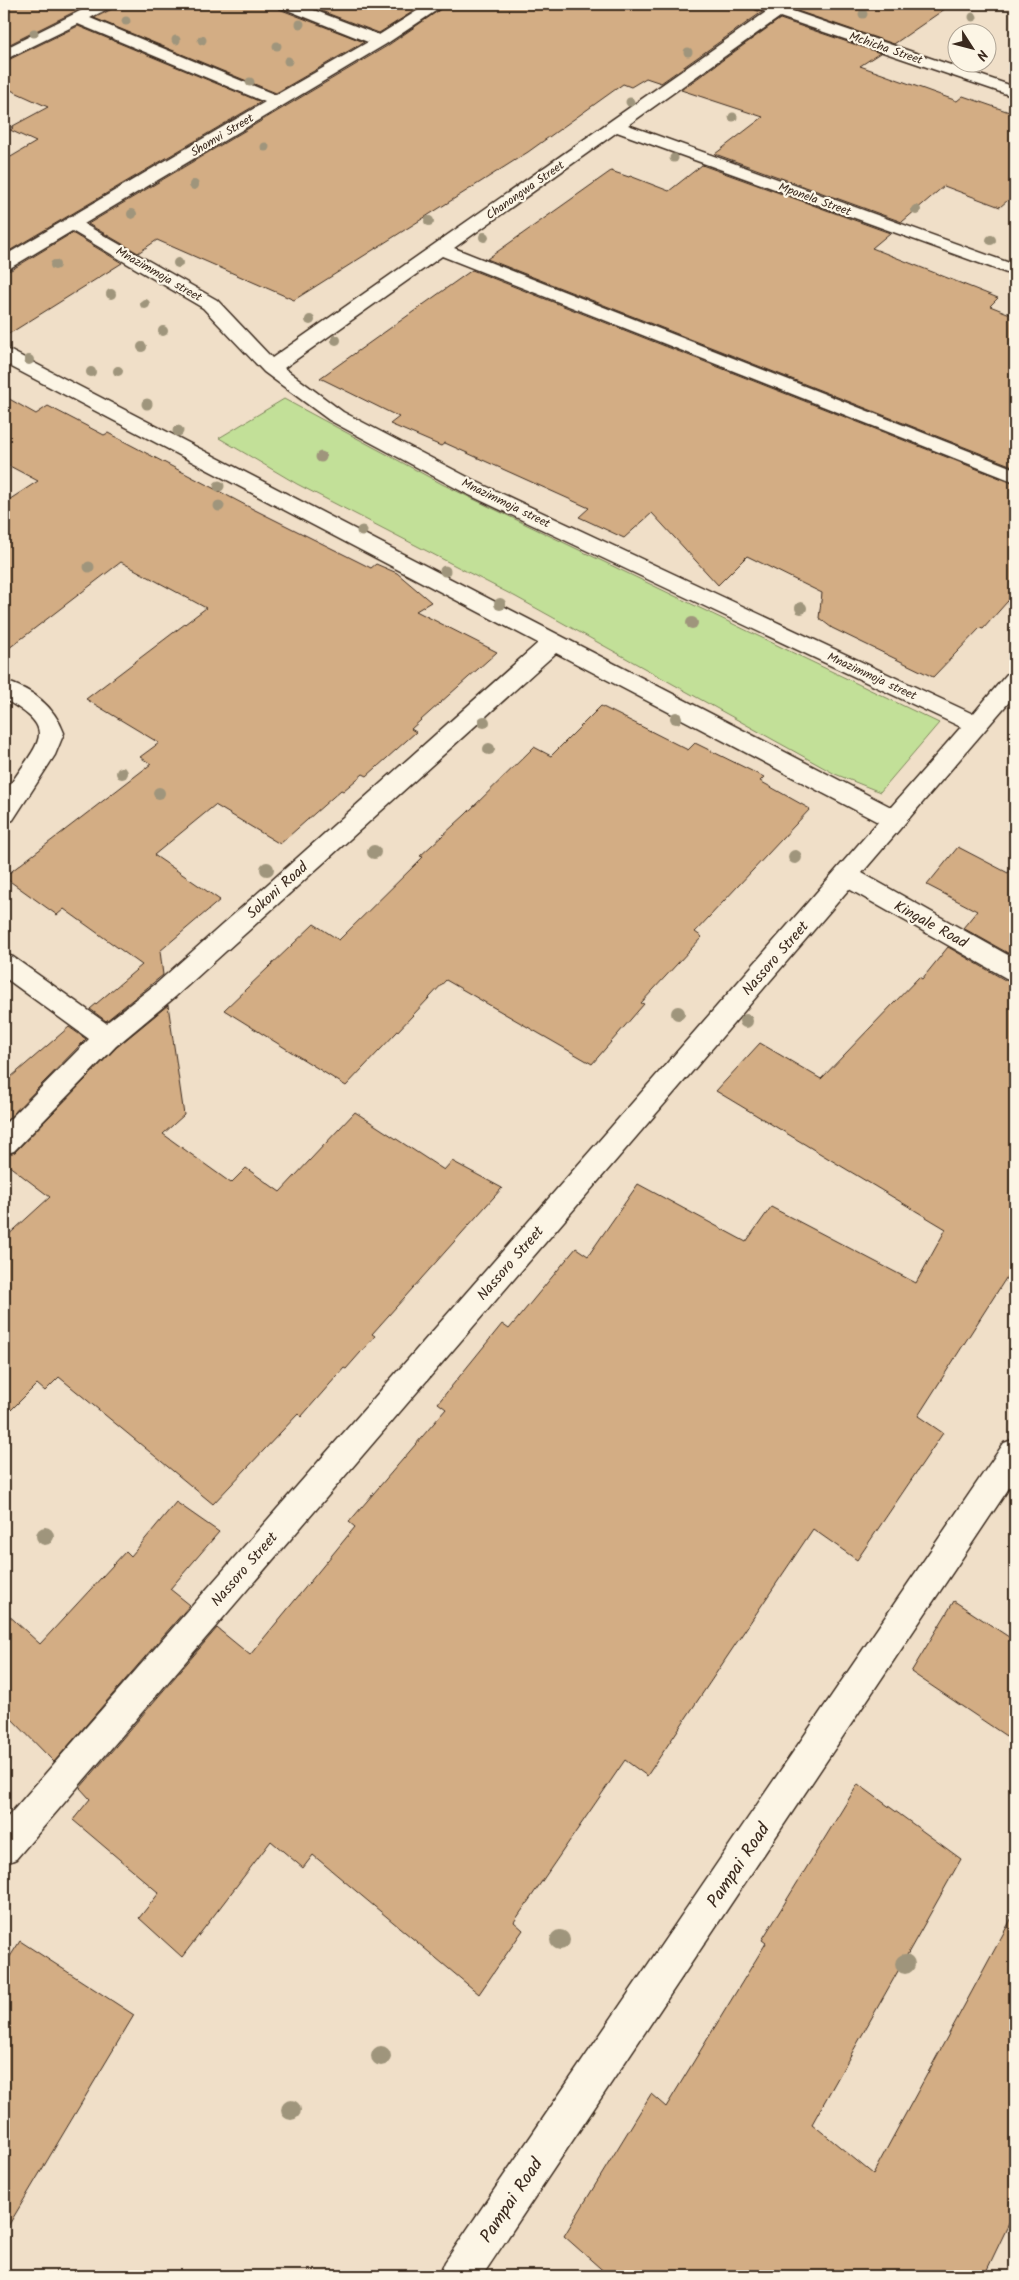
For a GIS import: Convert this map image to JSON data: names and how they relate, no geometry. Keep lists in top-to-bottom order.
{
  "streets": {
    "street": [
      "Mchicha Street",
      "Shomvi Street",
      "Chanongwa Street",
      "Mponela Street",
      "Mnazimmoja street",
      "Sokoni Road",
      "Kingale Road",
      "Nassoro Street",
      "Pampai Road"
    ]
  },
  "crossings": [
    ["Mchicha Street", "Chanongwa Street"],
    ["Shomvi Street", "Mnazimmoja street"],
    ["Chanongwa Street", "Mponela Street"],
    ["Chanongwa Street", "Mnazimmoja street"],
    ["Mnazimmoja street", "Nassoro Street"],
    ["Kingale Road", "Nassoro Street"]
  ],
  "north": "bottom right"
}
